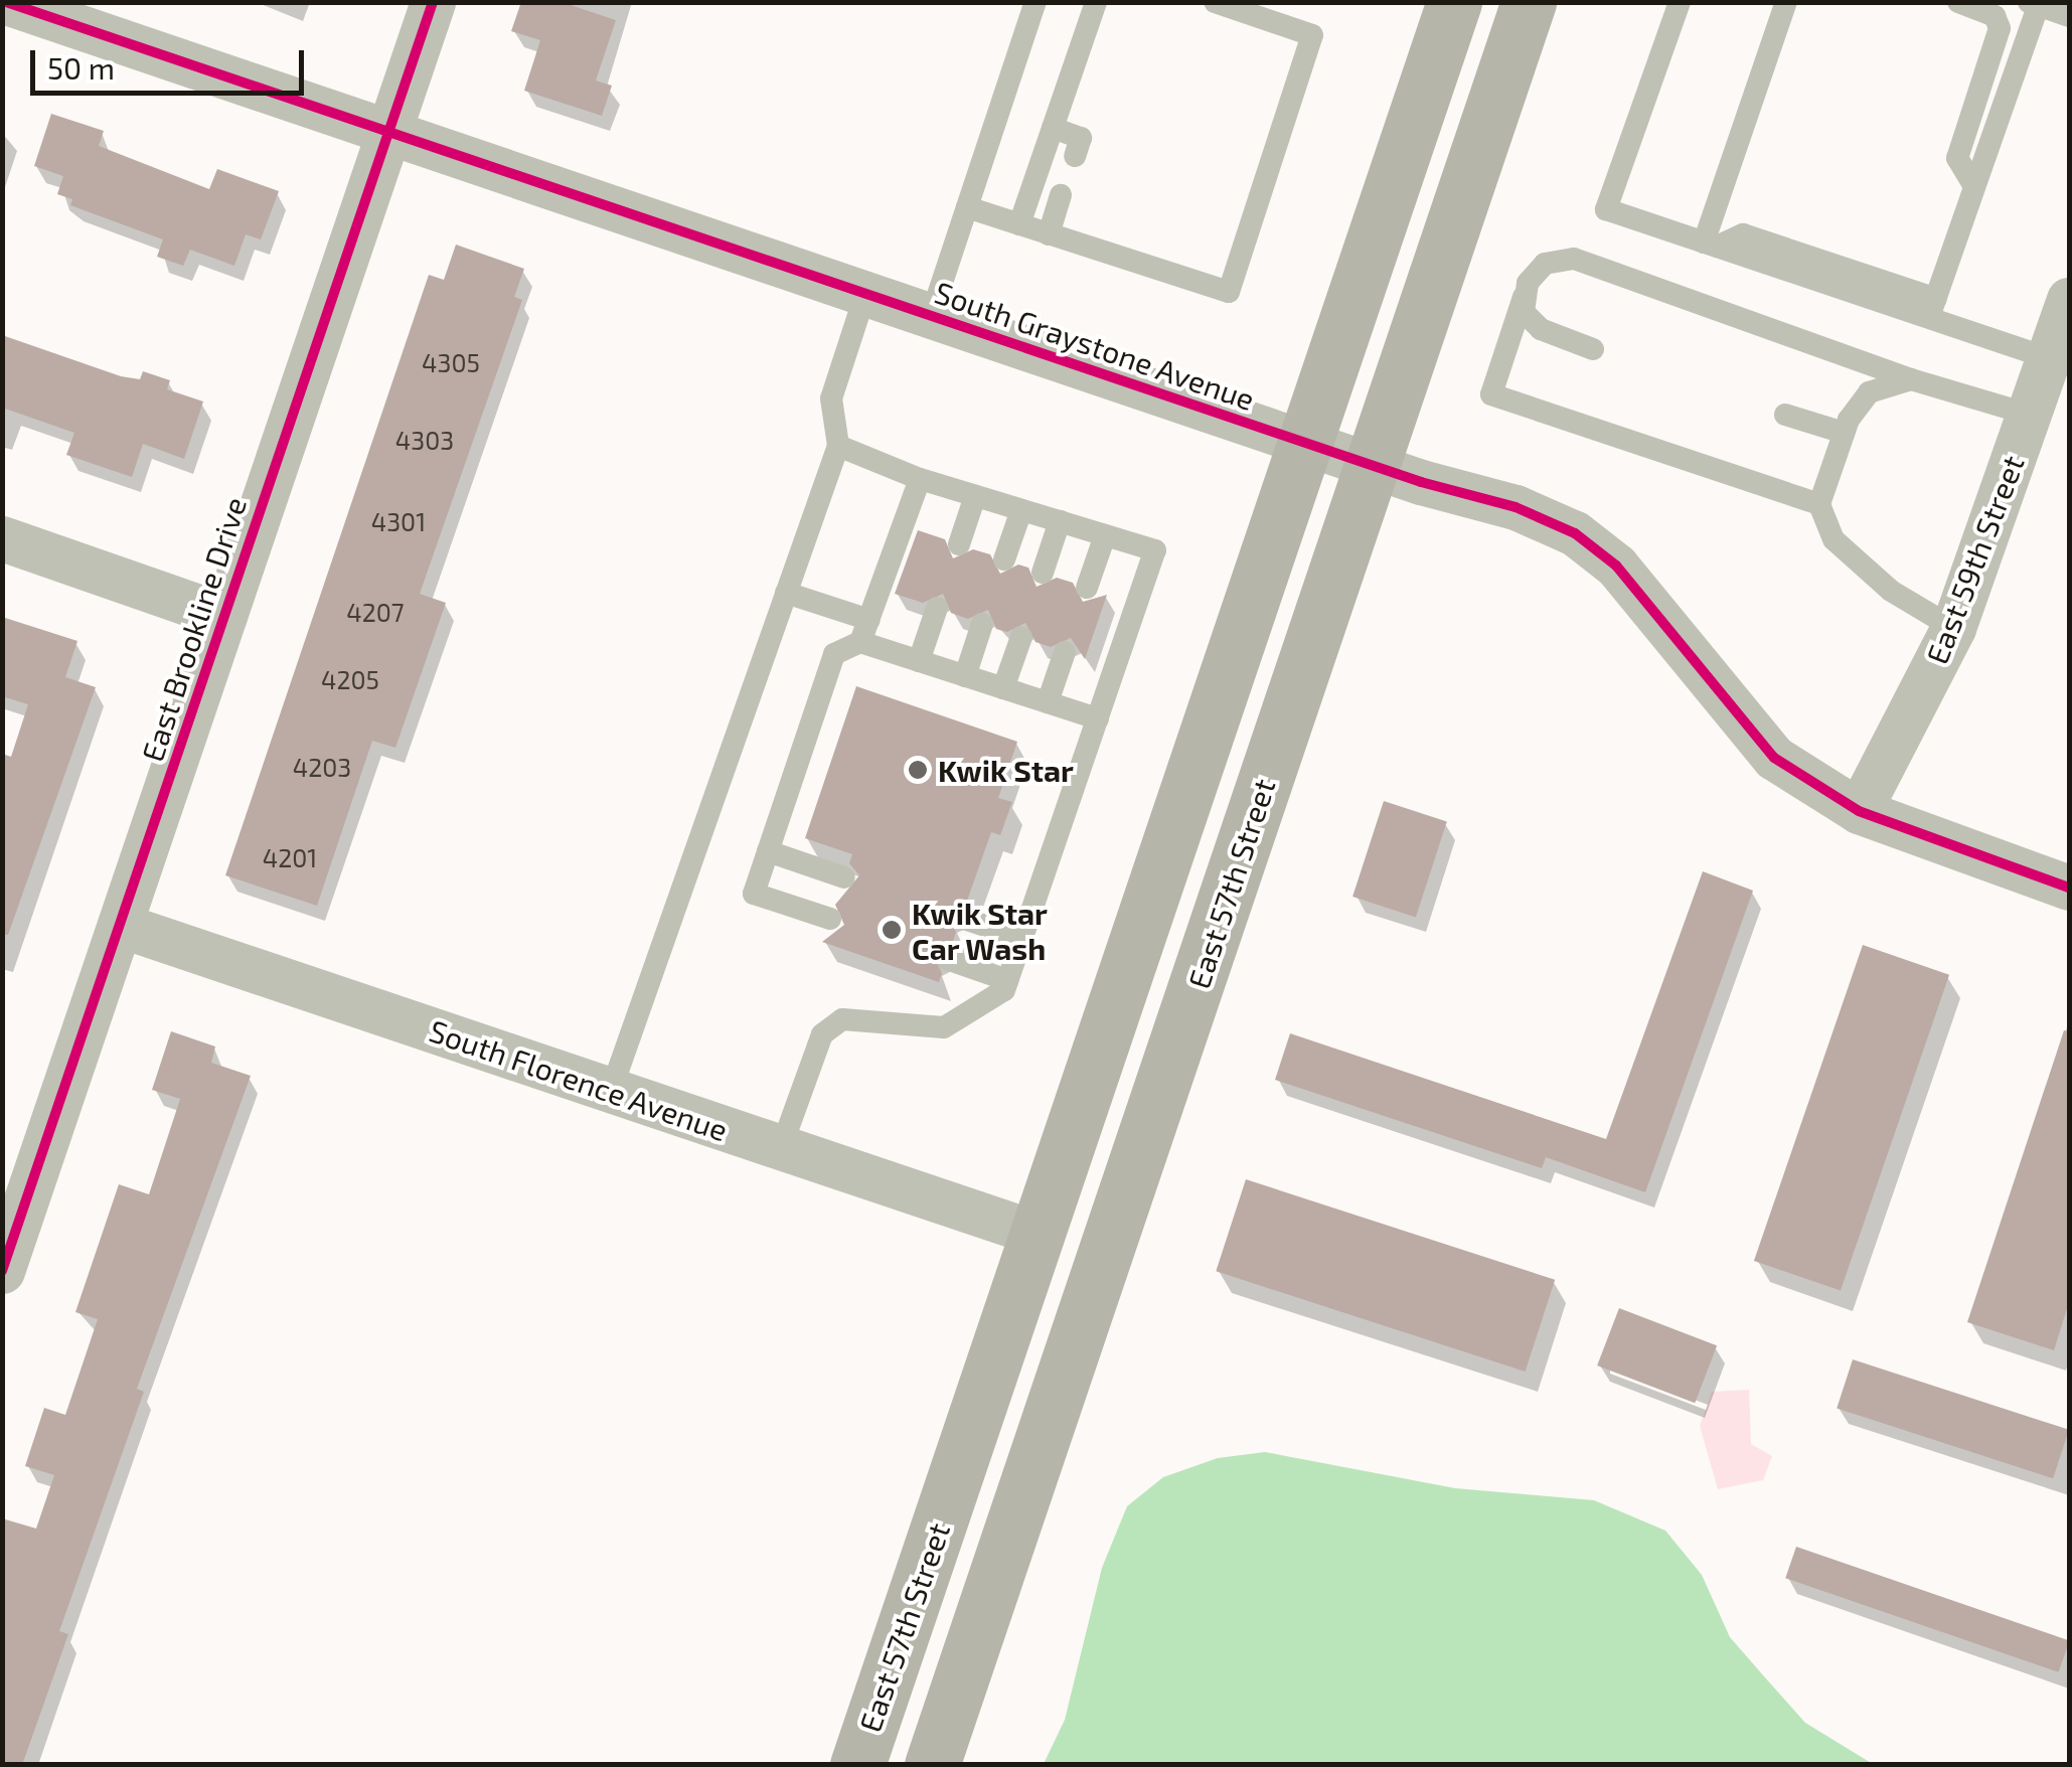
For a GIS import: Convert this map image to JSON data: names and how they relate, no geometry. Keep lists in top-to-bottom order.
{
  "streets": {
    "main road": ["East 57th Street"],
    "street": [
      "South Graystone Avenue",
      "East 59th Street",
      "East Brookline Drive",
      "South Florence Avenue"
    ]
  },
  "crossings": [
    ["South Graystone Avenue", "East 59th Street"],
    ["South Graystone Avenue", "East Brookline Drive"],
    ["South Graystone Avenue", "East 57th Street"],
    ["East Brookline Drive", "South Florence Avenue"],
    ["East 57th Street", "South Florence Avenue"]
  ],
  "places": ["Kwik Star", "Kwik Star Car Wash"],
  "house_numbers": [
    "4305",
    "4303",
    "4301",
    "4207",
    "4205",
    "4203",
    "4201"
  ],
  "scale_bar": "50 m"
}
